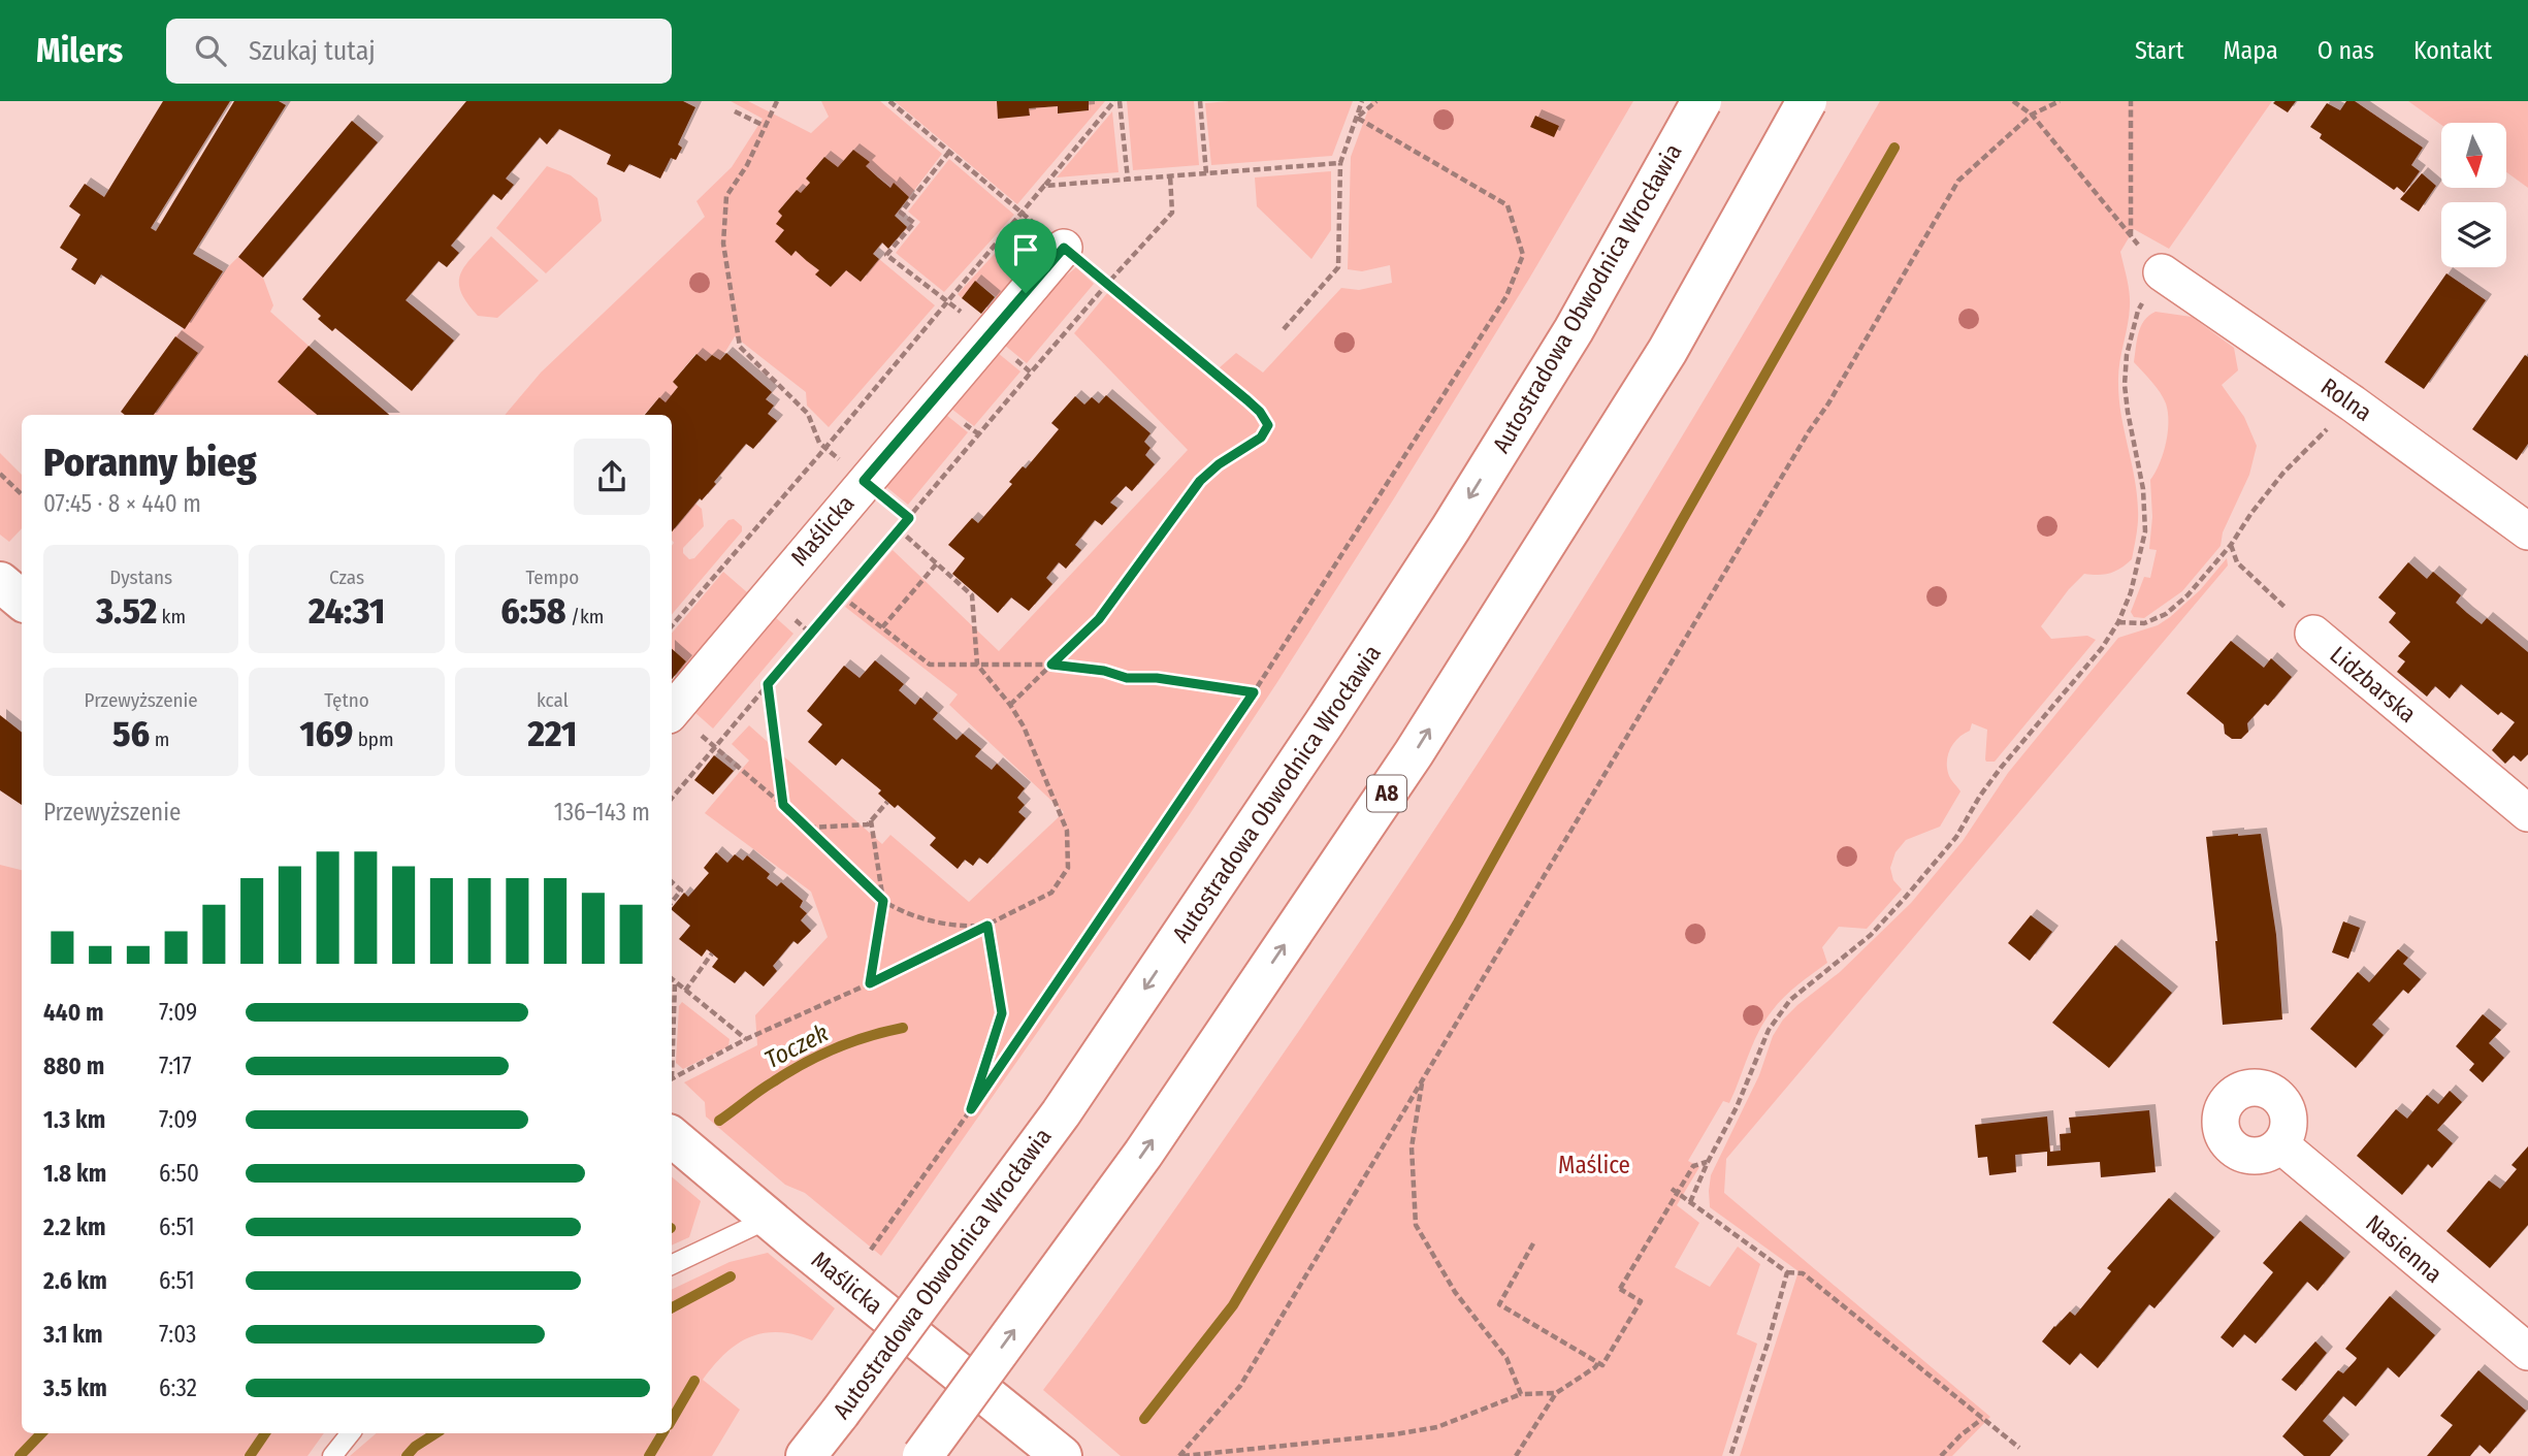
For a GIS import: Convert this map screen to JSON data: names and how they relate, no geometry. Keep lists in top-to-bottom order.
{
  "streets": {
    "main road": ["Autostradowa Obwodnica Wrocławia", "Maślicka", "A8"],
    "street": ["Rolna", "Lidzbarska", "Nasienna"]
  },
  "water": ["Toczek"],
  "parks": ["Maślice"],
  "north": "bottom",
  "page": {
    "header": "Milers",
    "search": "Szukaj tutaj",
    "nav": [
      "Start",
      "Mapa",
      "O nas",
      "Kontakt"
    ],
    "heading": ["Poranny bieg", "07:45 · 8 × 440 m"],
    "stats": [
      ["Dystans", "3.52 km"],
      ["Czas", "24:31"],
      ["Tempo", "6:58 /km"],
      ["Przewyższenie", "56 m"],
      ["Tętno", "169 bpm"],
      ["kcal", "221"]
    ],
    "chart": ["Przewyższenie", "136–143 m"],
    "list": [
      {
        "name": "440 m",
        "note": "7:09"
      },
      {
        "name": "880 m",
        "note": "7:17"
      },
      {
        "name": "1.3 km",
        "note": "7:09"
      },
      {
        "name": "1.8 km",
        "note": "6:50"
      },
      {
        "name": "2.2 km",
        "note": "6:51"
      },
      {
        "name": "2.6 km",
        "note": "6:51"
      },
      {
        "name": "3.1 km",
        "note": "7:03"
      },
      {
        "name": "3.5 km",
        "note": "6:32"
      }
    ]
  }
}
